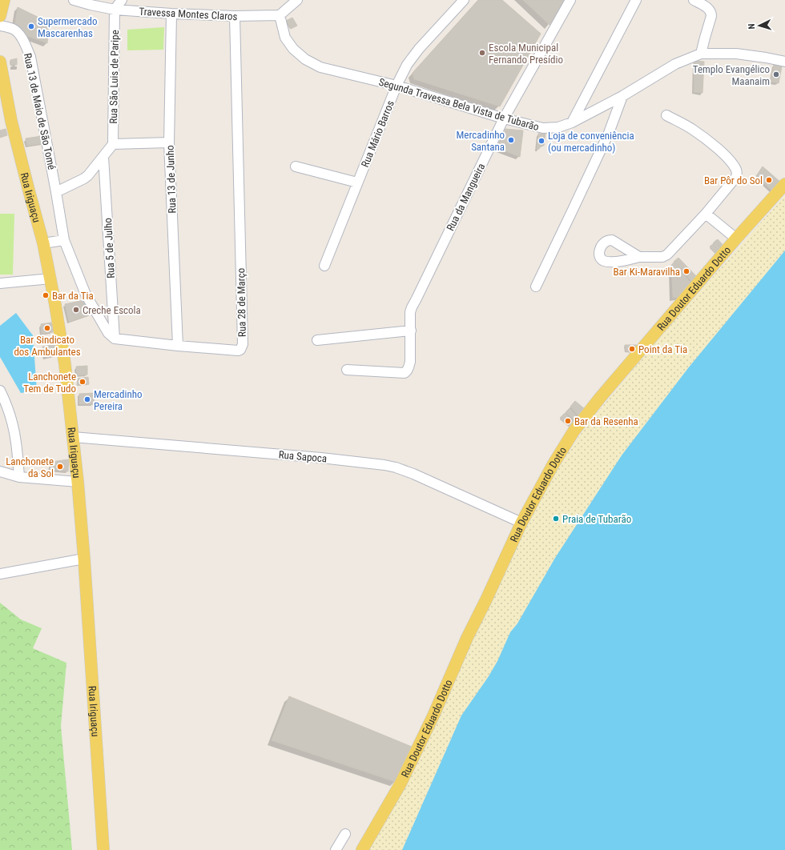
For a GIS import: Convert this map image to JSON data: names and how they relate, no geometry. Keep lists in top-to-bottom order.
{
  "streets": {
    "main road": ["Rua Iriguaçu", "Rua Doutor Eduardo Dotto"],
    "street": [
      "Travessa Montes Claros",
      "Rua São Luis de Paripe",
      "Segunda Travessa Bela Vista de Tubarão",
      "Rua 13 de Maio de São Tomé",
      "Rua Mário Barros",
      "Rua 13 de Junho",
      "Rua da Mangueira",
      "Rua 5 de Julho",
      "Rua 28 de Março",
      "Rua Sapoca"
    ]
  },
  "crossings": [
    ["Travessa Montes Claros", "Rua São Luis de Paripe"],
    ["Travessa Montes Claros", "Segunda Travessa Bela Vista de Tubarão"],
    ["Travessa Montes Claros", "Rua 13 de Junho"],
    ["Travessa Montes Claros", "Rua 28 de Março"],
    ["Segunda Travessa Bela Vista de Tubarão", "Rua Mário Barros"],
    ["Segunda Travessa Bela Vista de Tubarão", "Rua da Mangueira"],
    ["Rua 13 de Junho", "Rua 28 de Março"],
    ["Rua Iriguaçu", "Rua Sapoca"],
    ["Rua 5 de Julho", "Rua 28 de Março"],
    ["Rua Doutor Eduardo Dotto", "Rua Sapoca"]
  ],
  "places": [
    "Supermercado Mascarenhas",
    "Escola Municipal Fernando Presídio",
    "Templo Evangélico Maanaim",
    "Mercadinho Santana",
    "Loja de conveniência (ou mercadinho)",
    "Bar Pôr do Sol",
    "Bar Ki-Maravilha",
    "Bar da Tia",
    "Creche Escola",
    "Bar Sindicato dos Ambulantes",
    "Point da Tia",
    "Lanchonete Tem de Tudo",
    "Mercadinho Pereira",
    "Bar da Resenha",
    "Lanchonete da Sol",
    "Praia de Tubarão"
  ],
  "north": "left"
}
